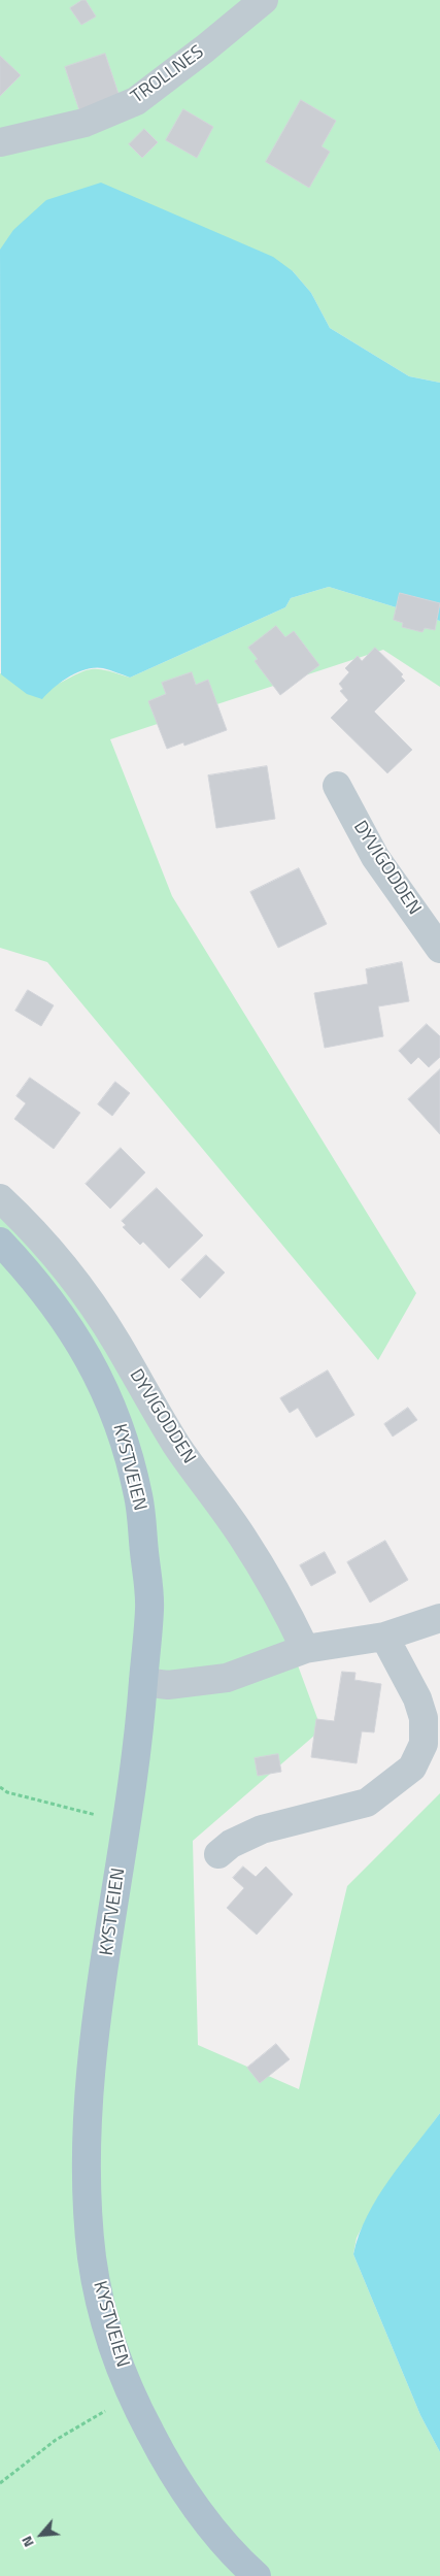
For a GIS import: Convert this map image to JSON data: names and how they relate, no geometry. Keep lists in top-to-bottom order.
{
  "streets": {
    "main road": ["KYSTVEIEN"],
    "street": ["TROLLNES", "DYVIGODDEN"]
  },
  "north": "bottom left"
}
